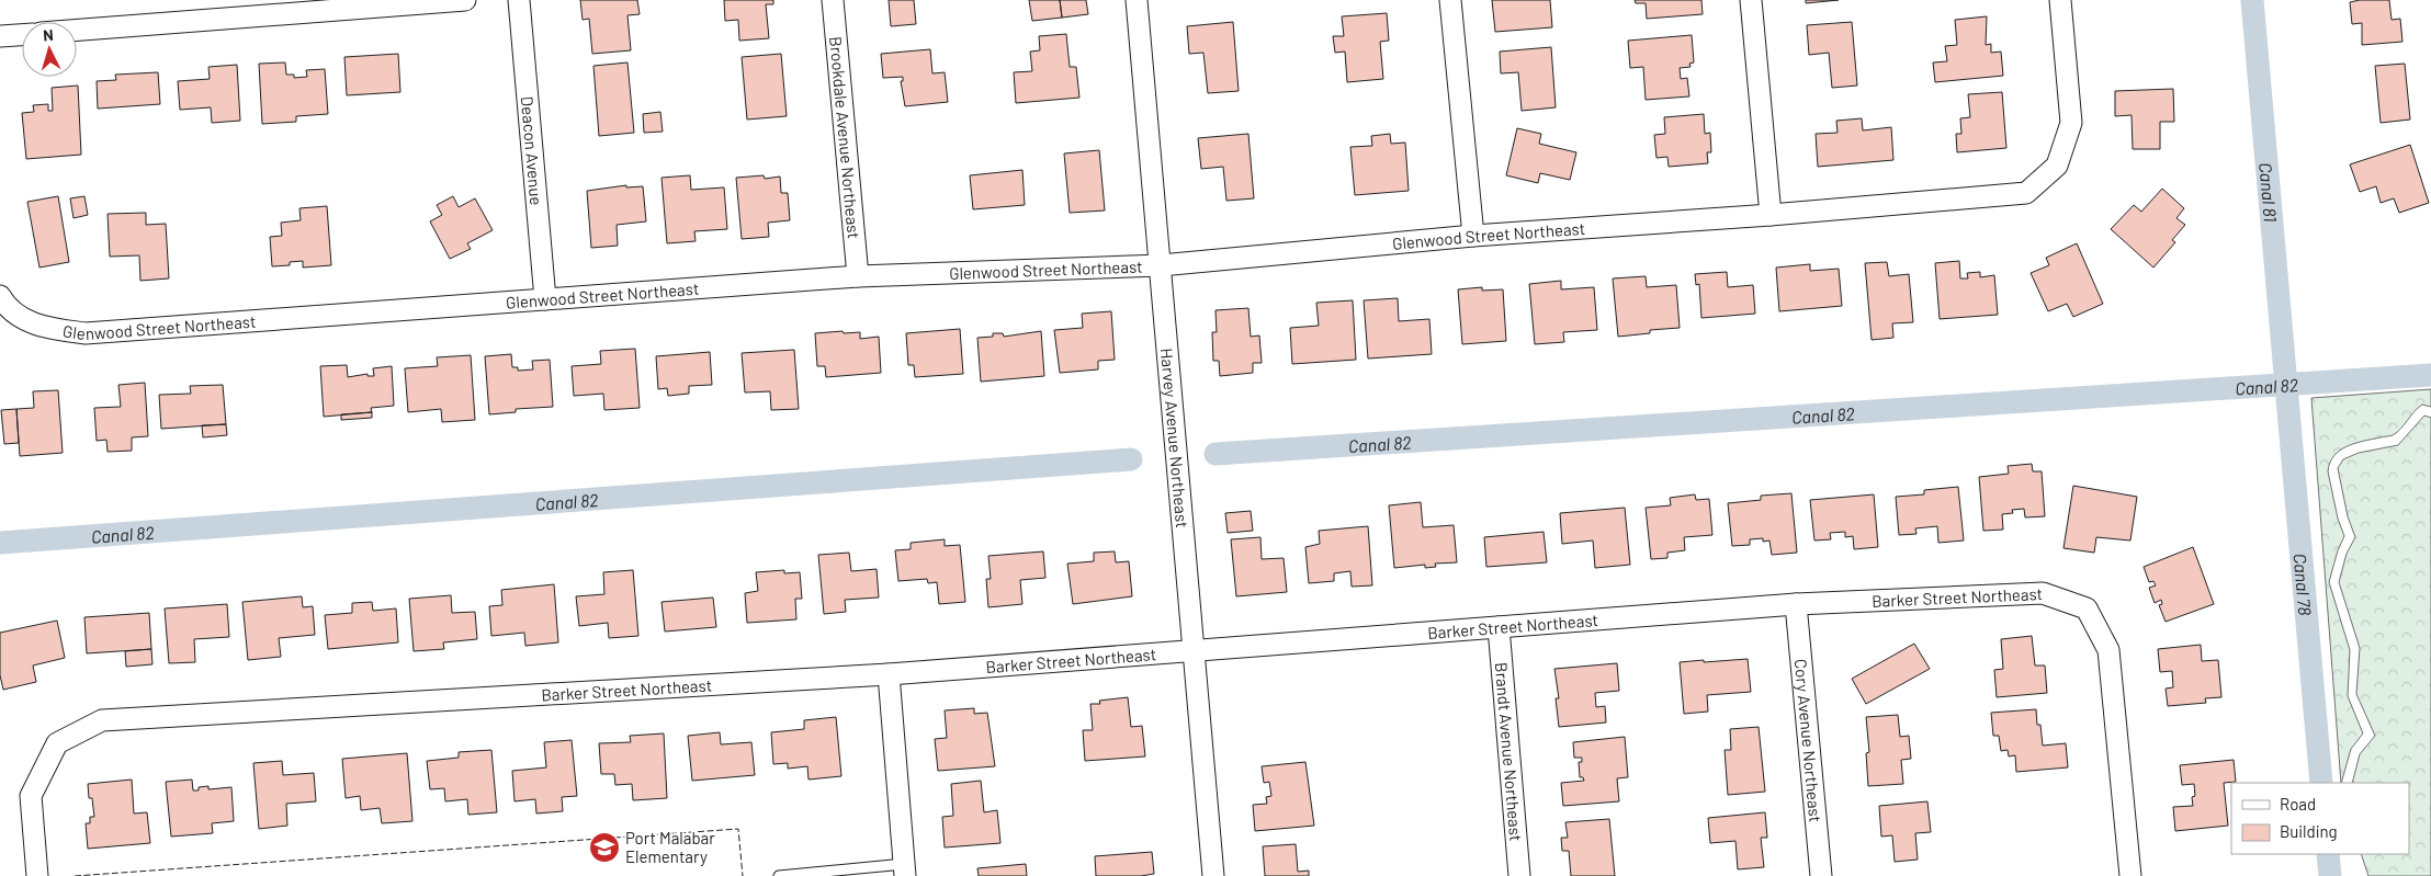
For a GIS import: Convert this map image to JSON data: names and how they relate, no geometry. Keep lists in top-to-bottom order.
{
  "streets": {
    "street": [
      "Brookdale Avenue Northeast",
      "Deacon Avenue",
      "Glenwood Street Northeast",
      "Harvey Avenue Northeast",
      "Barker Street Northeast",
      "Cory Avenue Northeast",
      "Brandt Avenue Northeast"
    ]
  },
  "crossings": [
    ["Brookdale Avenue Northeast", "Glenwood Street Northeast"],
    ["Deacon Avenue", "Glenwood Street Northeast"],
    ["Glenwood Street Northeast", "Harvey Avenue Northeast"],
    ["Harvey Avenue Northeast", "Barker Street Northeast"],
    ["Barker Street Northeast", "Cory Avenue Northeast"],
    ["Barker Street Northeast", "Brandt Avenue Northeast"]
  ],
  "water": ["Canal 81", "Canal 82", "Canal 78"],
  "places": {
    "school or university": ["Port Malabar Elementary"]
  },
  "legend": ["Road", "Building"],
  "north": "top"
}
